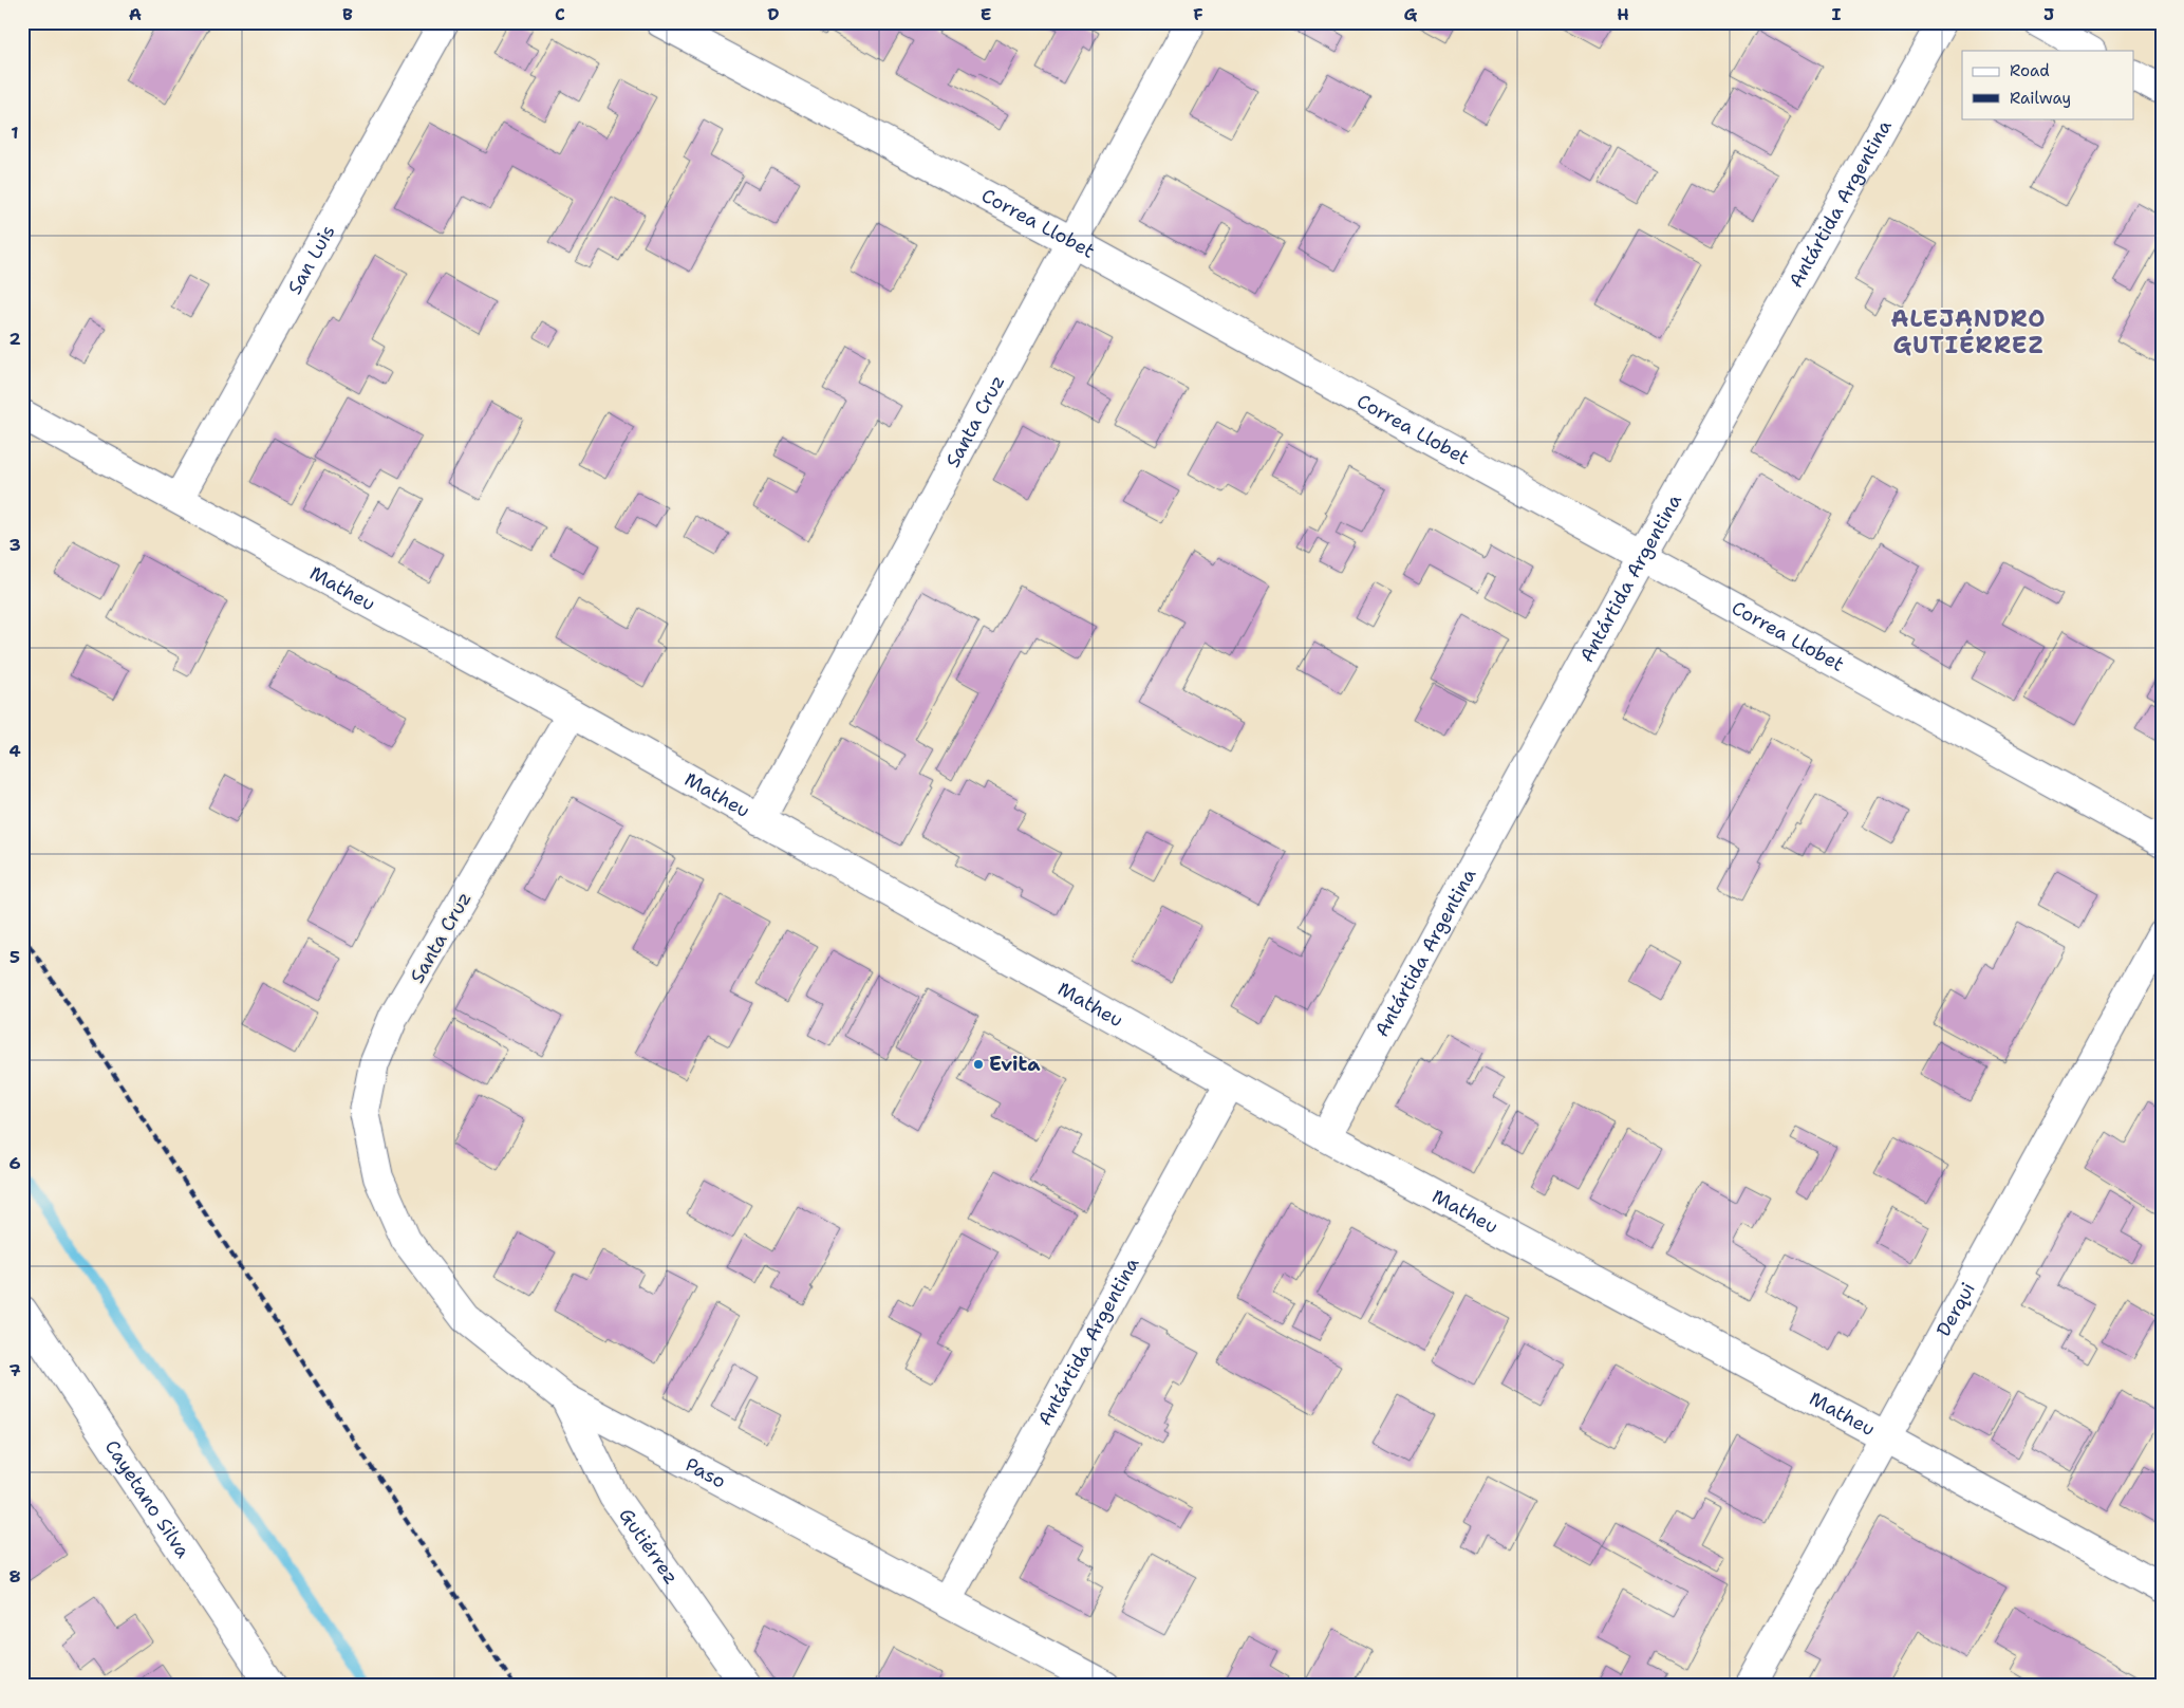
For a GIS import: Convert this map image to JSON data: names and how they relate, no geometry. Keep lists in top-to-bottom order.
{
  "streets": {
    "street": [
      "Antártida Argentina",
      "Correa Llobet",
      "San Luis",
      "Santa Cruz",
      "Matheu",
      "Derqui",
      "Paso",
      "Cayetano Silva",
      "Gutiérrez"
    ]
  },
  "crossings": [
    ["Antártida Argentina", "Correa Llobet"],
    ["Antártida Argentina", "Matheu"],
    ["Antártida Argentina", "Paso"],
    ["Correa Llobet", "Santa Cruz"],
    ["San Luis", "Matheu"],
    ["Santa Cruz", "Matheu"],
    ["Santa Cruz", "Paso"],
    ["Matheu", "Derqui"],
    ["Paso", "Gutiérrez"]
  ],
  "districts": ["ALEJANDRO GUTIÉRREZ"],
  "places": ["Evita"],
  "legend": ["Road", "Railway"],
  "grid": {
    "columns": [
      "A",
      "B",
      "C",
      "D",
      "E",
      "F",
      "G",
      "H",
      "I",
      "J"
    ],
    "rows": [
      "1",
      "2",
      "3",
      "4",
      "5",
      "6",
      "7",
      "8"
    ]
  }
}
